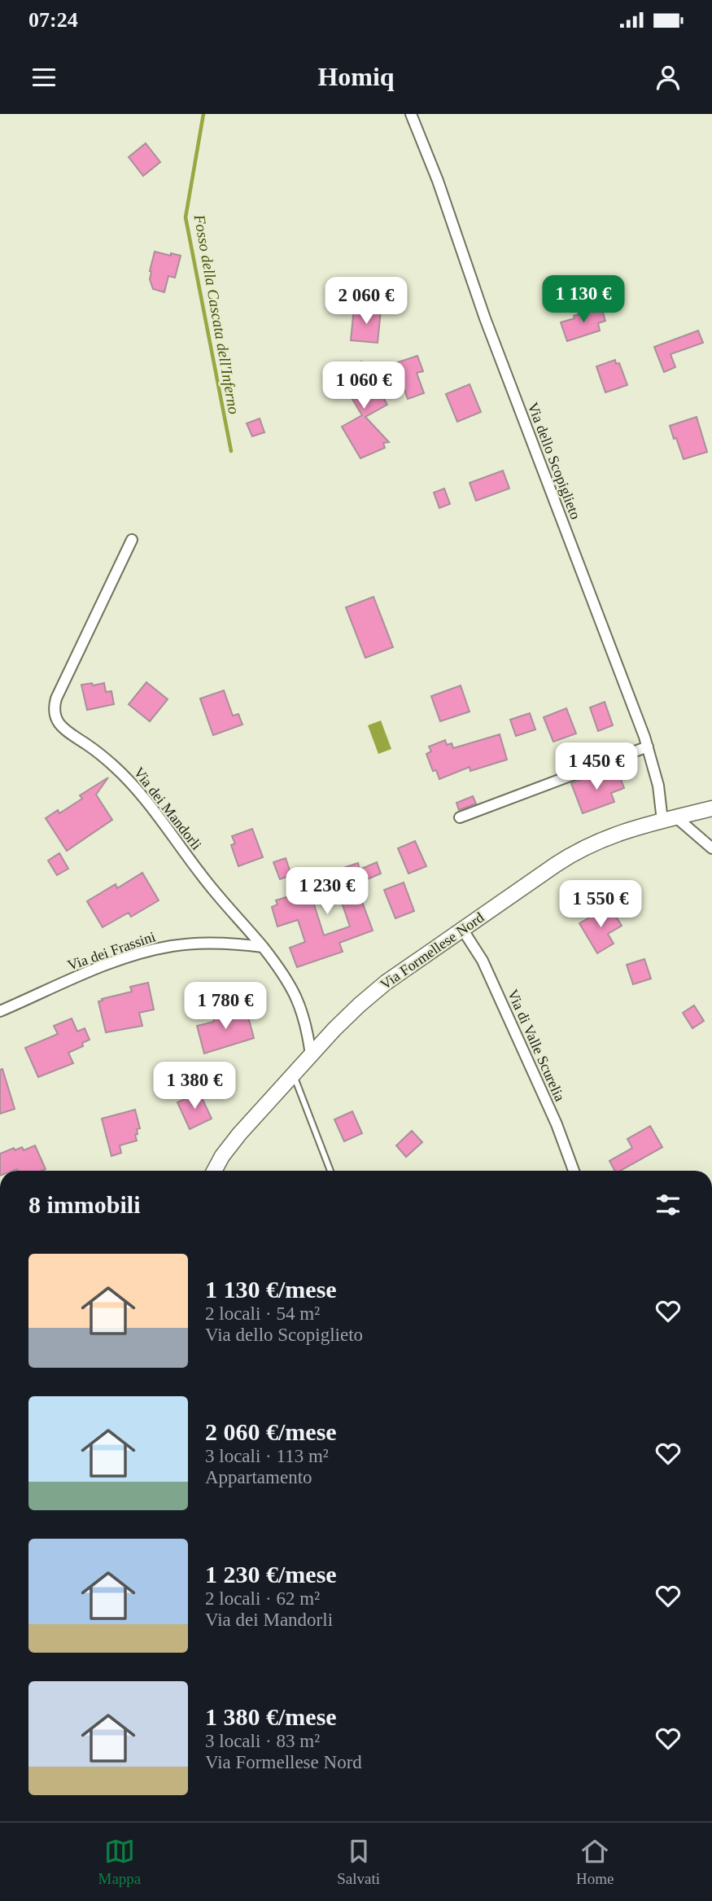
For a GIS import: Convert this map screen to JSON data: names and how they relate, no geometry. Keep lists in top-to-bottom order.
{
  "streets": {
    "street": [
      "Via dello Scopiglieto",
      "Via dei Mandorli",
      "Via dei Frassini",
      "Via Formellese Nord",
      "Via di Valle Scurelia"
    ]
  },
  "crossings": [
    ["Via dello Scopiglieto", "Via Formellese Nord"],
    ["Via dei Mandorli", "Via dei Frassini"],
    ["Via dei Mandorli", "Via Formellese Nord"],
    ["Via Formellese Nord", "Via di Valle Scurelia"]
  ],
  "water": ["Fosso della Cascata dell'Inferno"],
  "page": {
    "status": "07:24",
    "header": "Homiq",
    "price": [
      "1 130 €",
      "2 060 €",
      "1 060 €",
      "1 450 €",
      "1 230 €",
      "1 550 €",
      "1 780 €",
      "1 380 €"
    ],
    "heading": "8 immobili",
    "list": [
      {
        "name": "1 130 €/mese",
        "note": "2 locali · 54 m² · Via dello Scopiglieto"
      },
      {
        "name": "2 060 €/mese",
        "note": "3 locali · 113 m² · Appartamento"
      },
      {
        "name": "1 230 €/mese",
        "note": "2 locali · 62 m² · Via dei Mandorli"
      },
      {
        "name": "1 380 €/mese",
        "note": "3 locali · 83 m² · Via Formellese Nord"
      }
    ],
    "tabs": ["Mappa", "Salvati", "Home"]
  }
}
